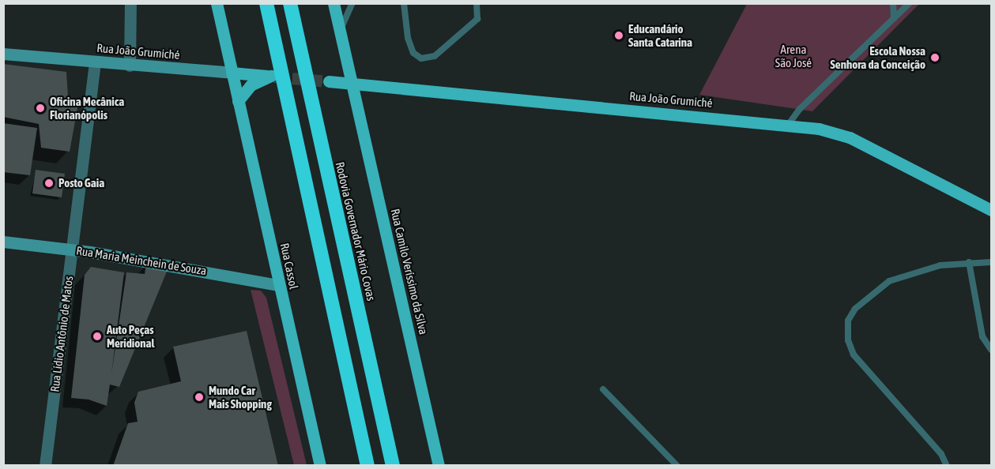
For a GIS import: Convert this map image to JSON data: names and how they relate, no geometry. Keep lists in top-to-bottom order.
{
  "streets": {
    "highway": ["Rodovia Governador Mário Covas"],
    "main road": [
      "Rua João Grumiché",
      "Rua Maria Meinchein de Souza",
      "Rua Cassol",
      "Rua Camilo Veríssimo da Silva"
    ],
    "street": ["Rua Lídio Antônio de Matos"]
  },
  "crossings": [
    ["Rua João Grumiché", "Rua Cassol"],
    ["Rua João Grumiché", "Rua Camilo Veríssimo da Silva"],
    ["Rua João Grumiché", "Rua Lídio Antônio de Matos"],
    ["Rua Maria Meinchein de Souza", "Rua Cassol"],
    ["Rua Maria Meinchein de Souza", "Rua Lídio Antônio de Matos"]
  ],
  "parks": ["Arena São José"],
  "places": [
    "Educandário Santa Catarina",
    "Escola Nossa Senhora da Conceição",
    "Oficina Mecânica Florianópolis",
    "Posto Gaia",
    "Auto Peças Meridional",
    "Mundo Car Mais Shopping"
  ]
}
